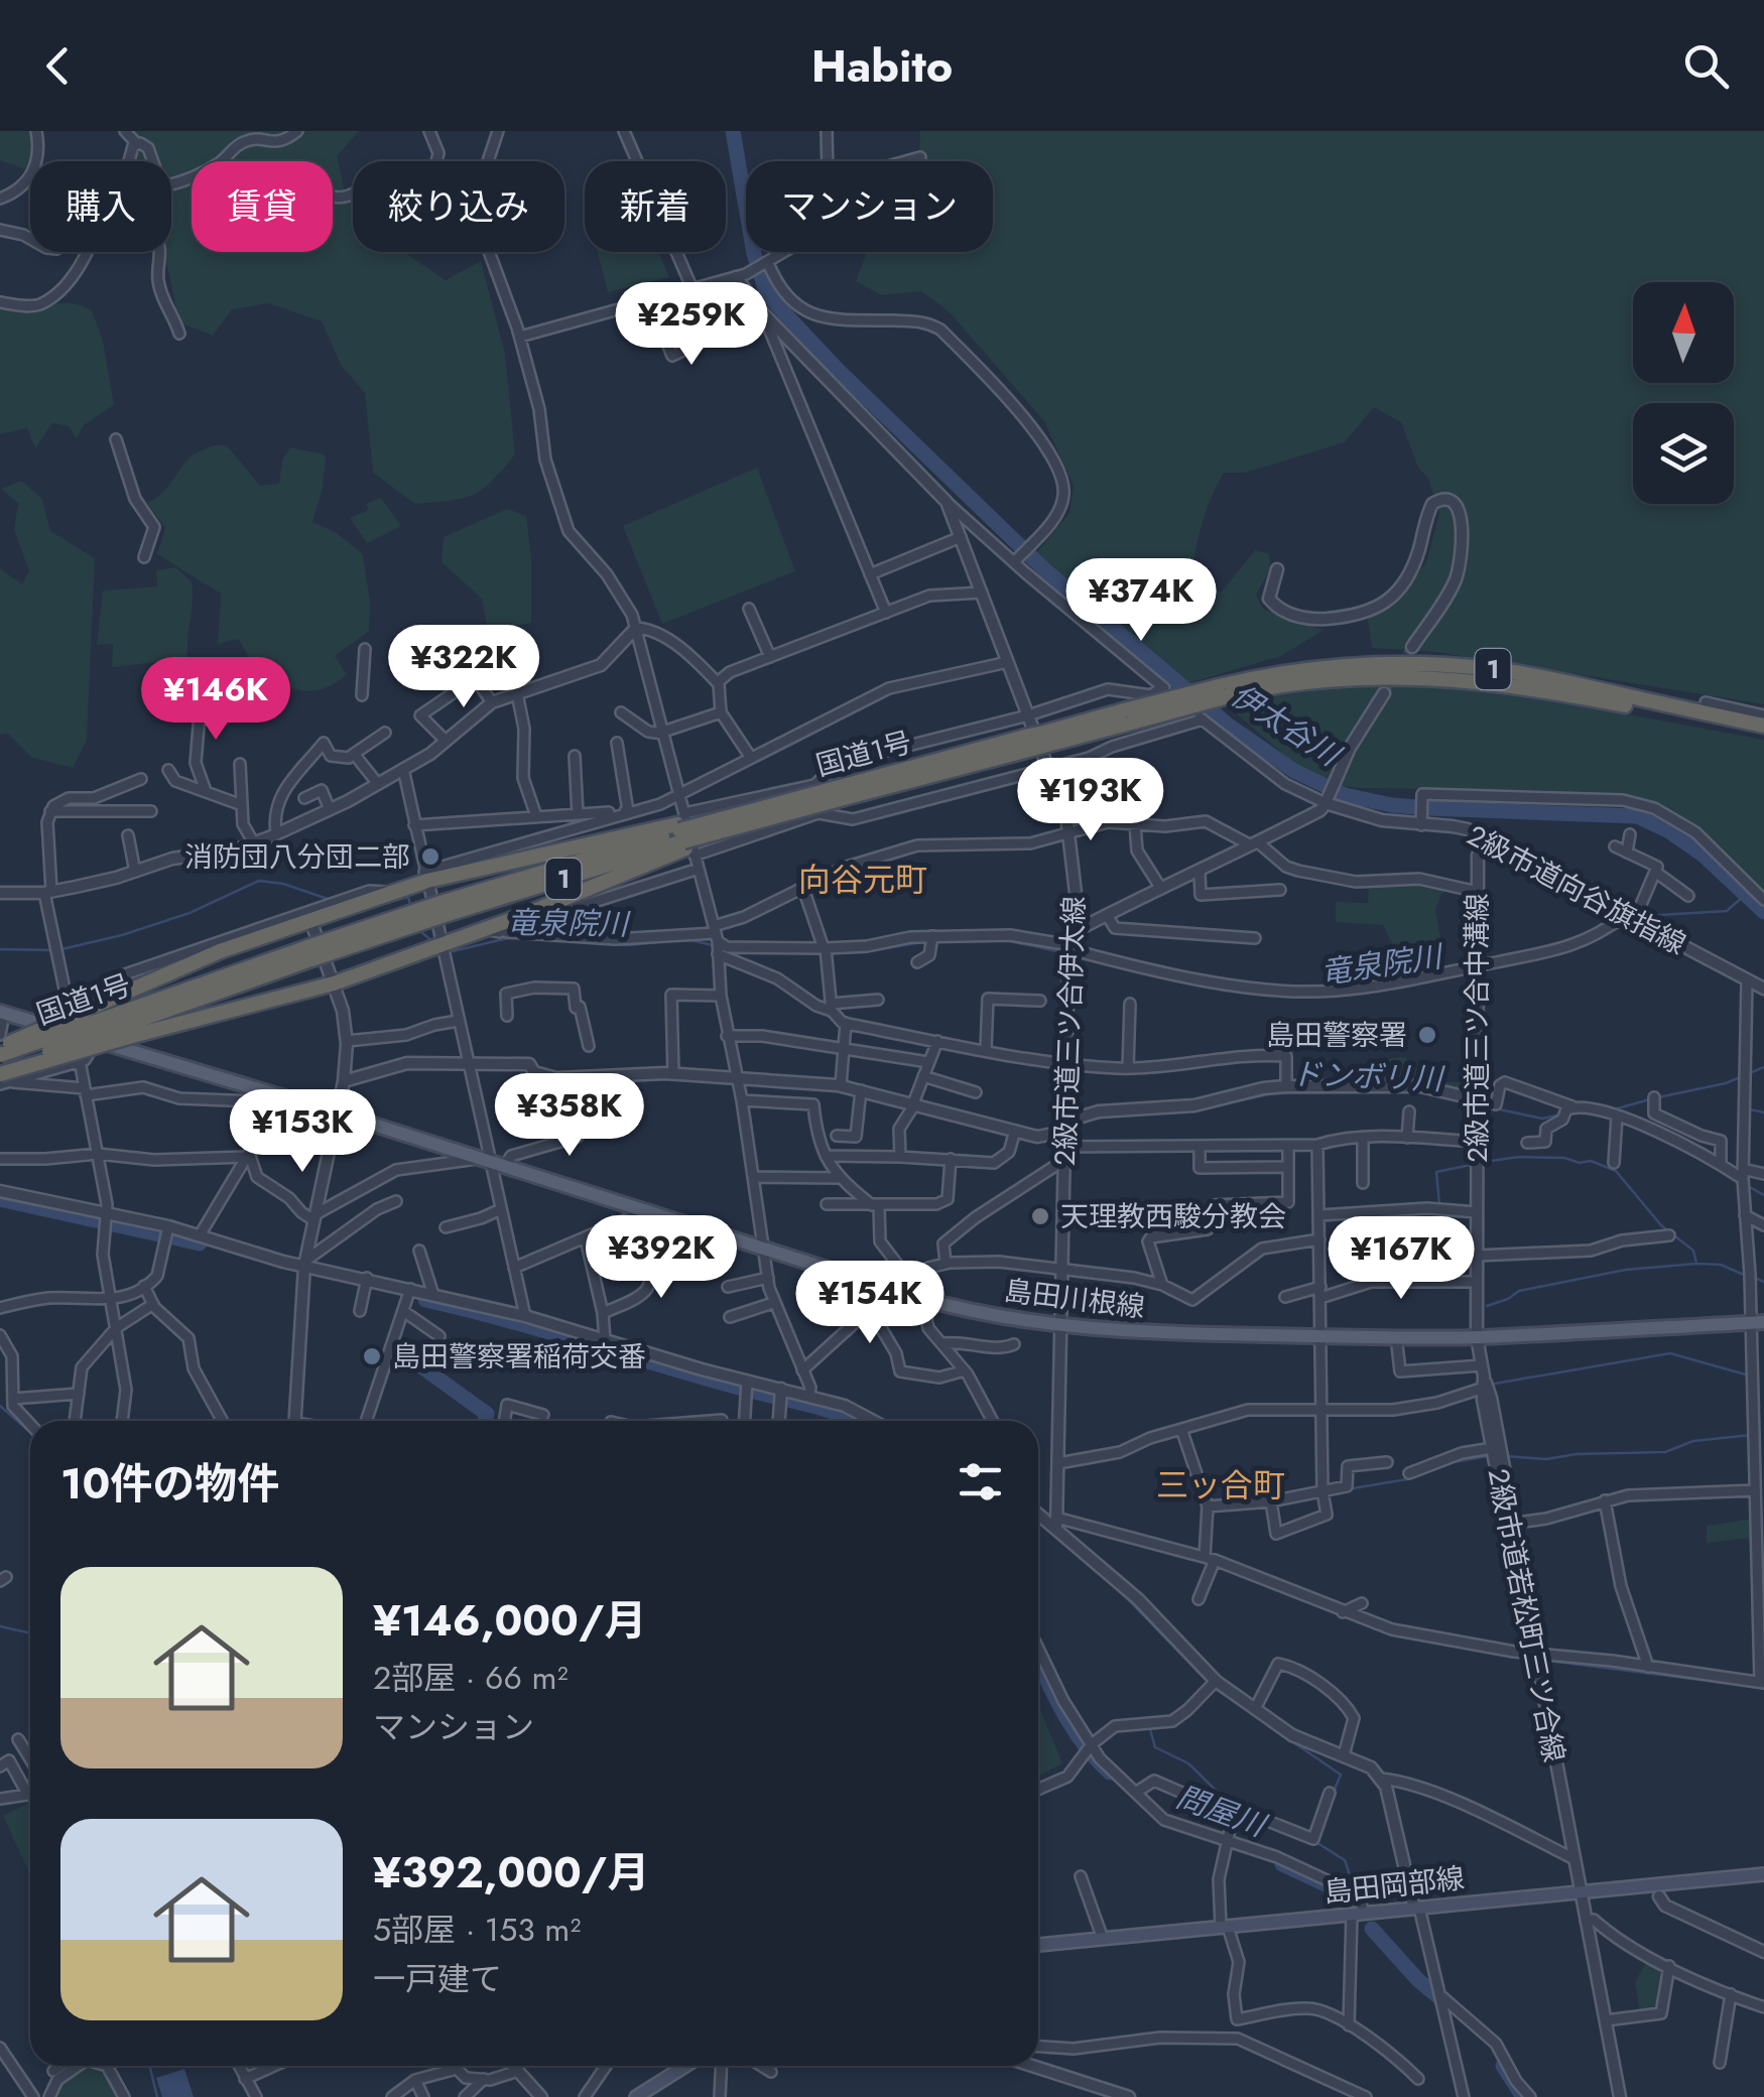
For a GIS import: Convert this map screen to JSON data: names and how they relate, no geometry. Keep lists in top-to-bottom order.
{
  "streets": {
    "highway": ["1", "国道1号"],
    "main road": ["島田川根線", "島田岡部線"],
    "street": [
      "2級市道向谷旗指線",
      "2級市道三ツ合中溝線",
      "2級市道三ツ合伊太線",
      "2級市道若松町三ツ合線"
    ]
  },
  "crossings": [
    ["2級市道向谷旗指線", "2級市道三ツ合中溝線"],
    ["2級市道三ツ合中溝線", "島田川根線"],
    ["2級市道三ツ合中溝線", "2級市道若松町三ツ合線"],
    ["2級市道三ツ合伊太線", "島田川根線"],
    ["島田川根線", "2級市道若松町三ツ合線"],
    ["2級市道若松町三ツ合線", "島田岡部線"]
  ],
  "districts": ["向谷元町", "三ッ合町"],
  "water": [
    "伊太谷川",
    "竜泉院川",
    "ドンボリ川",
    "問屋川"
  ],
  "places": [
    "消防団八分団二部",
    "島田警察署",
    "天理教西駿分教会",
    "島田警察署稲荷交番"
  ],
  "north": "top",
  "page": {
    "header": "Habito",
    "chip": [
      "購入",
      "賃貸",
      "絞り込み",
      "新着",
      "マンション"
    ],
    "price": [
      "¥259K",
      "¥374K",
      "¥322K",
      "¥146K",
      "¥193K",
      "¥358K",
      "¥153K",
      "¥392K",
      "¥167K",
      "¥154K"
    ],
    "heading": "10件の物件",
    "list": [
      {
        "name": "¥146,000/月",
        "note": "2部屋 · 66 m² · マンション"
      },
      {
        "name": "¥392,000/月",
        "note": "5部屋 · 153 m² · 一戸建て"
      }
    ]
  }
}
